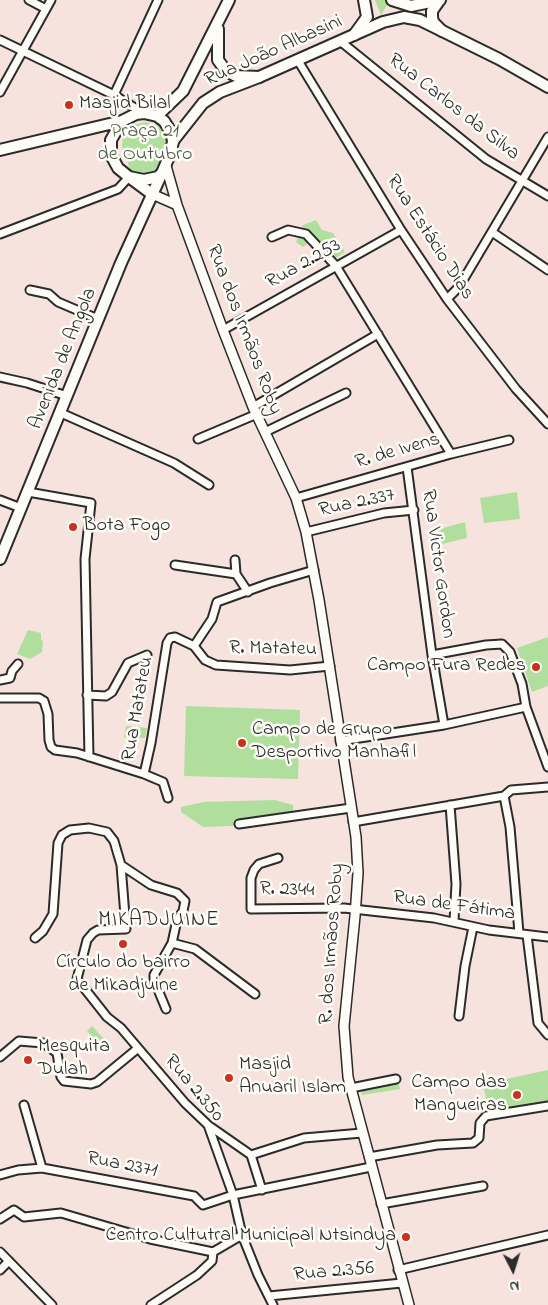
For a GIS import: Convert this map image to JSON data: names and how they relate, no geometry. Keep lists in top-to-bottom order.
{
  "streets": {
    "main road": ["Rua João Albasini", "Avenida de Angola"],
    "street": [
      "Rua Carlos da Silva",
      "Rua Estácio Dias",
      "Rua 2.253",
      "Rua dos Irmãos Roby",
      "R. de Ivens",
      "Rua 2.337",
      "Rua Victor Gordon",
      "R. Matateu",
      "Rua Matateu",
      "R. 2344",
      "Rua de Fátima",
      "R. dos Irmãos Roby",
      "Rua 2.350",
      "Rua 2371",
      "Rua 2.356"
    ]
  },
  "crossings": [
    ["Rua João Albasini", "Rua Carlos da Silva"],
    ["Rua João Albasini", "Rua Estácio Dias"],
    ["Rua João Albasini", "Rua dos Irmãos Roby"],
    ["Rua João Albasini", "Avenida de Angola"],
    ["Rua Estácio Dias", "Rua 2.253"],
    ["Rua 2.253", "Rua dos Irmãos Roby"],
    ["Rua dos Irmãos Roby", "Avenida de Angola"],
    ["Rua dos Irmãos Roby", "R. de Ivens"],
    ["Rua dos Irmãos Roby", "R. dos Irmãos Roby"],
    ["R. de Ivens", "Rua Victor Gordon"],
    ["R. de Ivens", "R. dos Irmãos Roby"],
    ["Rua 2.337", "Rua Victor Gordon"],
    ["Rua 2.337", "R. dos Irmãos Roby"],
    ["R. Matateu", "Rua Matateu"],
    ["R. Matateu", "R. dos Irmãos Roby"],
    ["R. 2344", "Rua de Fátima"],
    ["R. 2344", "R. dos Irmãos Roby"],
    ["Rua de Fátima", "R. dos Irmãos Roby"],
    ["Rua 2.350", "Rua 2371"],
    ["Rua 2.350", "Rua 2.356"]
  ],
  "districts": ["MIKADJUINE"],
  "parks": ["Praça 21 de Outubro"],
  "places": [
    "Masjid Bilal",
    "Bota Fogo",
    "Campo Fura Redes",
    "Campo de Grupo Desportivo Manhafil",
    "Círculo do bairro de Mikadjuine",
    "Mesquita Dulah",
    "Masjid Anuaril Islam",
    "Campo das Mangueiras",
    "Centro Cultutral Municipal Ntsindya"
  ],
  "north": "bottom"
}
